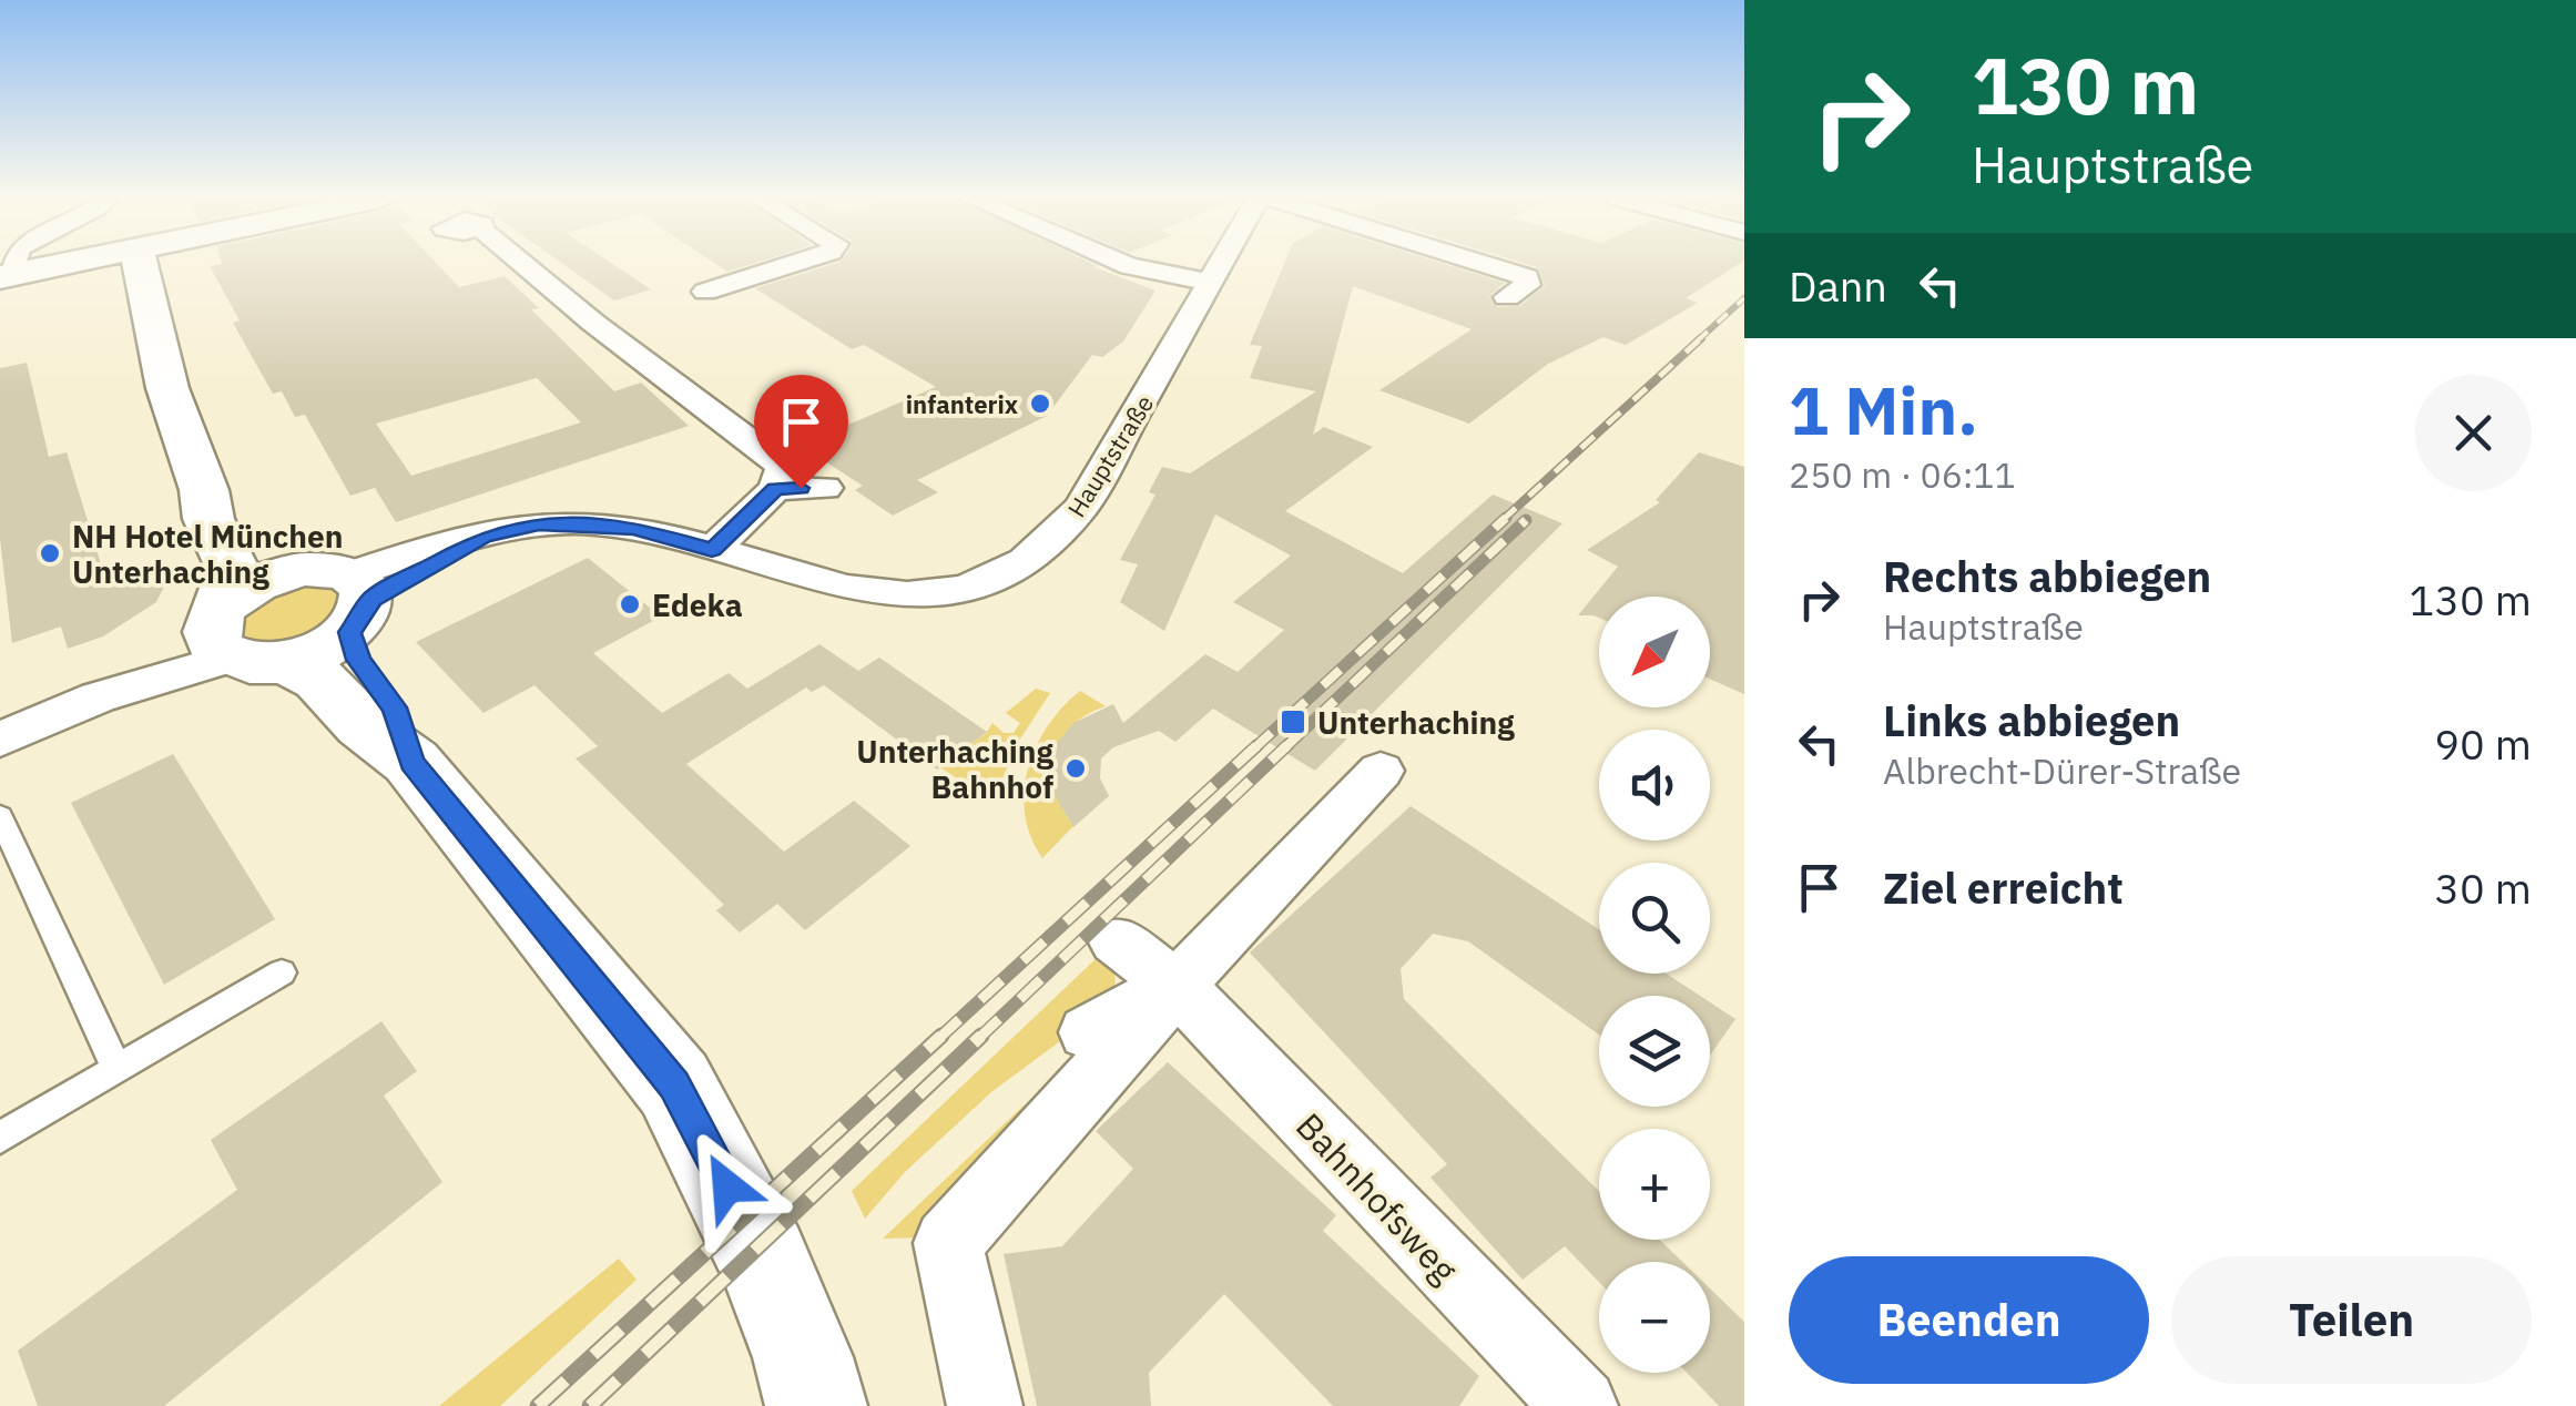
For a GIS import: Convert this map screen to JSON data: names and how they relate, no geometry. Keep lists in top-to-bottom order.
{
  "streets": {
    "street": ["Hauptstraße", "Bahnhofsweg"]
  },
  "places": {
    "other": [
      "infanterix",
      "NH Hotel München Unterhaching",
      "Edeka",
      "Unterhaching Bahnhof"
    ],
    "transit": ["Unterhaching"]
  },
  "north": "bottom left",
  "page": {
    "turn": ["130 m", "Hauptstraße"],
    "then": "Dann",
    "heading": ["1 Min.", "250 m · 06:11"],
    "list": [
      {
        "name": "Rechts abbiegen",
        "note": "Hauptstraße",
        "value": "130 m"
      },
      {
        "name": "Links abbiegen",
        "note": "Albrecht-Dürer-Straße",
        "value": "90 m"
      },
      {
        "name": "Ziel erreicht",
        "value": "30 m"
      }
    ],
    "map_buttons": ["+", "−"],
    "buttons": ["Beenden", "Teilen"]
  }
}
